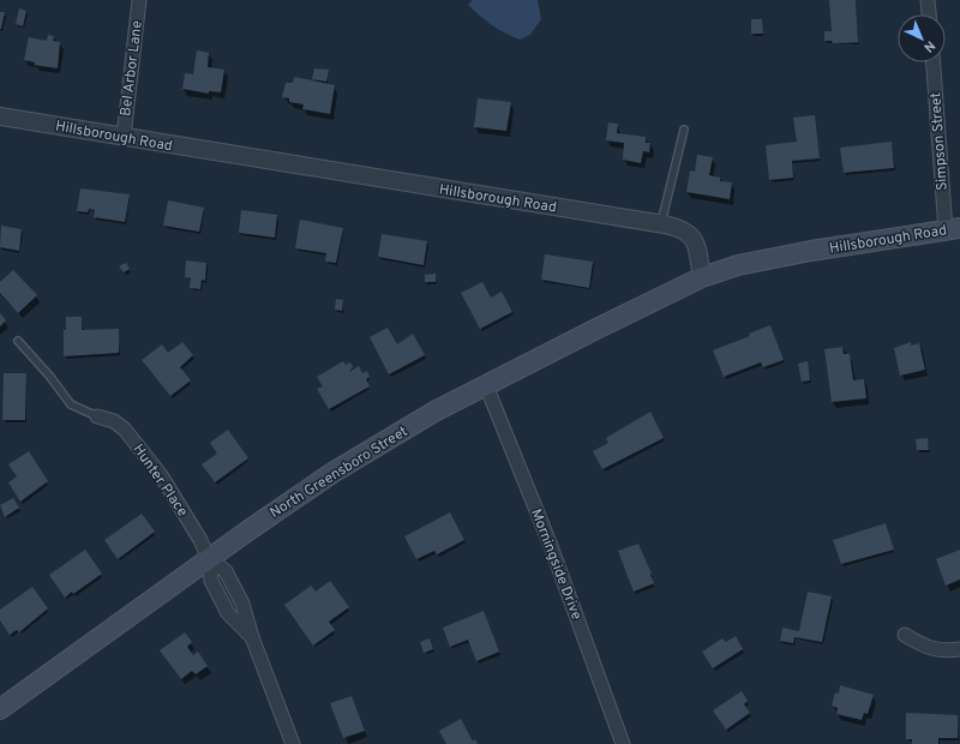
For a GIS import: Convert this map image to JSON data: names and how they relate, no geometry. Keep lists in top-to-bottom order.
{
  "streets": {
    "main road": ["Hillsborough Road", "North Greensboro Street"],
    "street": [
      "Bel Arbor Lane",
      "Simpson Street",
      "Hunter Place",
      "Morningside Drive"
    ]
  },
  "crossings": [
    ["Bel Arbor Lane", "Hillsborough Road"],
    ["Hillsborough Road", "Simpson Street"],
    ["Hillsborough Road", "North Greensboro Street"],
    ["North Greensboro Street", "Hunter Place"],
    ["North Greensboro Street", "Morningside Drive"]
  ],
  "north": "bottom right"
}
